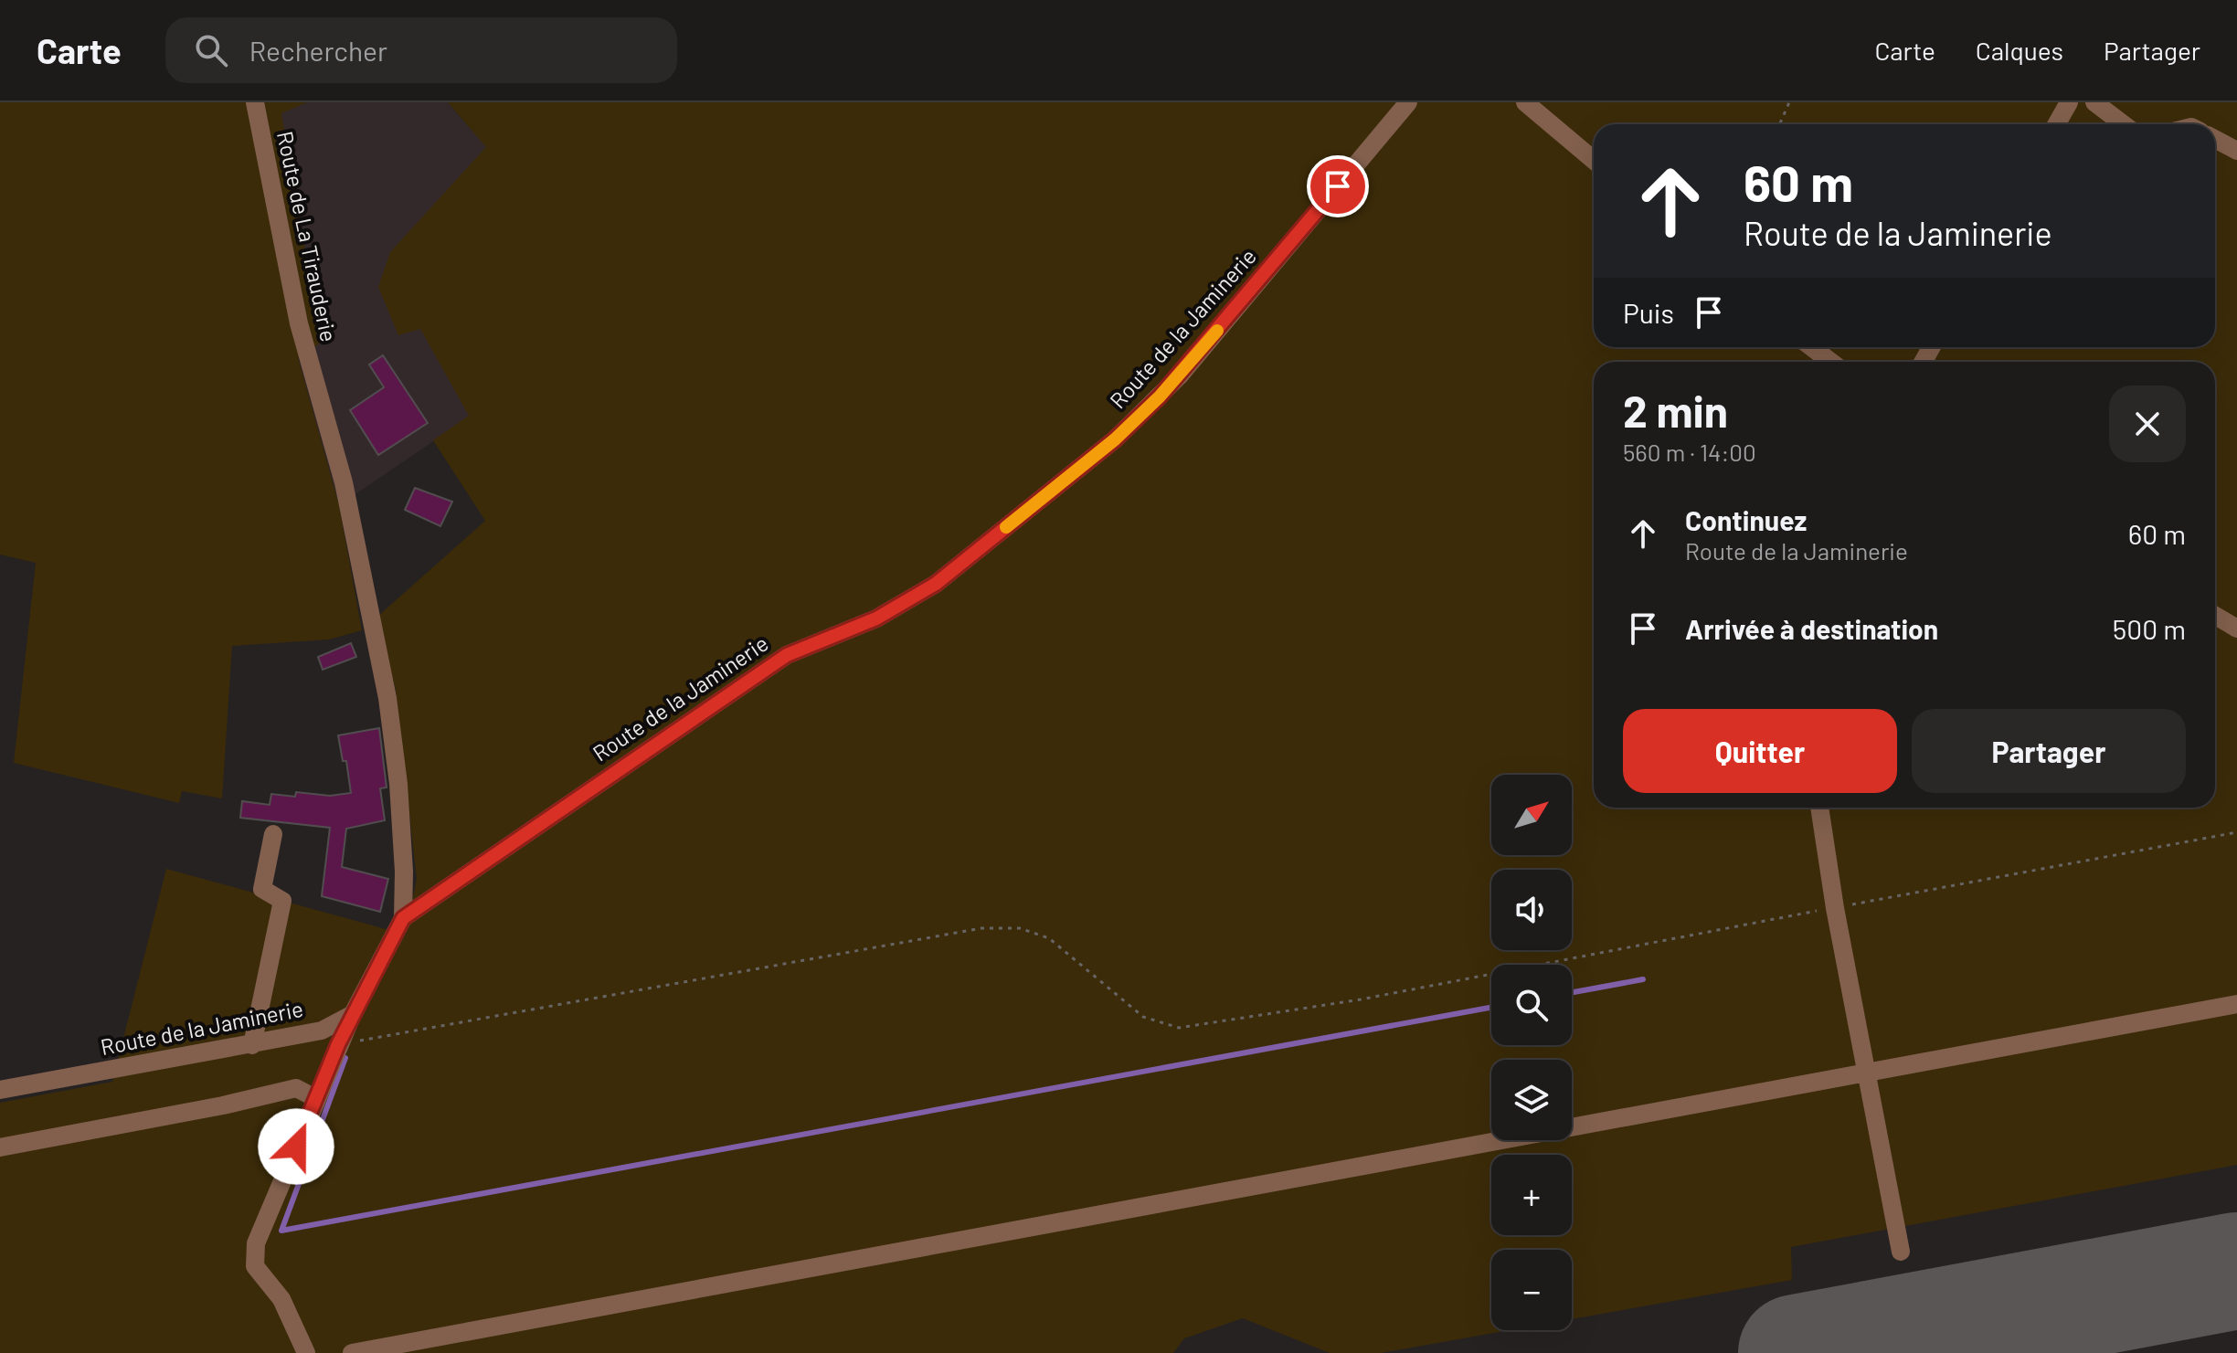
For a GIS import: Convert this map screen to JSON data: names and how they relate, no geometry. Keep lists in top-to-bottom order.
{
  "streets": {
    "street": ["Route de La Tirauderie", "Route de la Jaminerie"]
  },
  "crossings": [
    ["Route de La Tirauderie", "Route de la Jaminerie"]
  ],
  "north": "top right",
  "page": {
    "header": "Carte",
    "search": "Rechercher",
    "nav": ["Carte", "Calques", "Partager"],
    "turn": ["60 m", "Route de la Jaminerie"],
    "then": "Puis",
    "heading": ["2 min", "560 m · 14:00"],
    "list": [
      {
        "name": "Continuez",
        "note": "Route de la Jaminerie",
        "value": "60 m"
      },
      {
        "name": "Arrivée à destination",
        "value": "500 m"
      }
    ],
    "buttons": ["Quitter", "Partager"],
    "map_buttons": ["+", "−"]
  }
}
